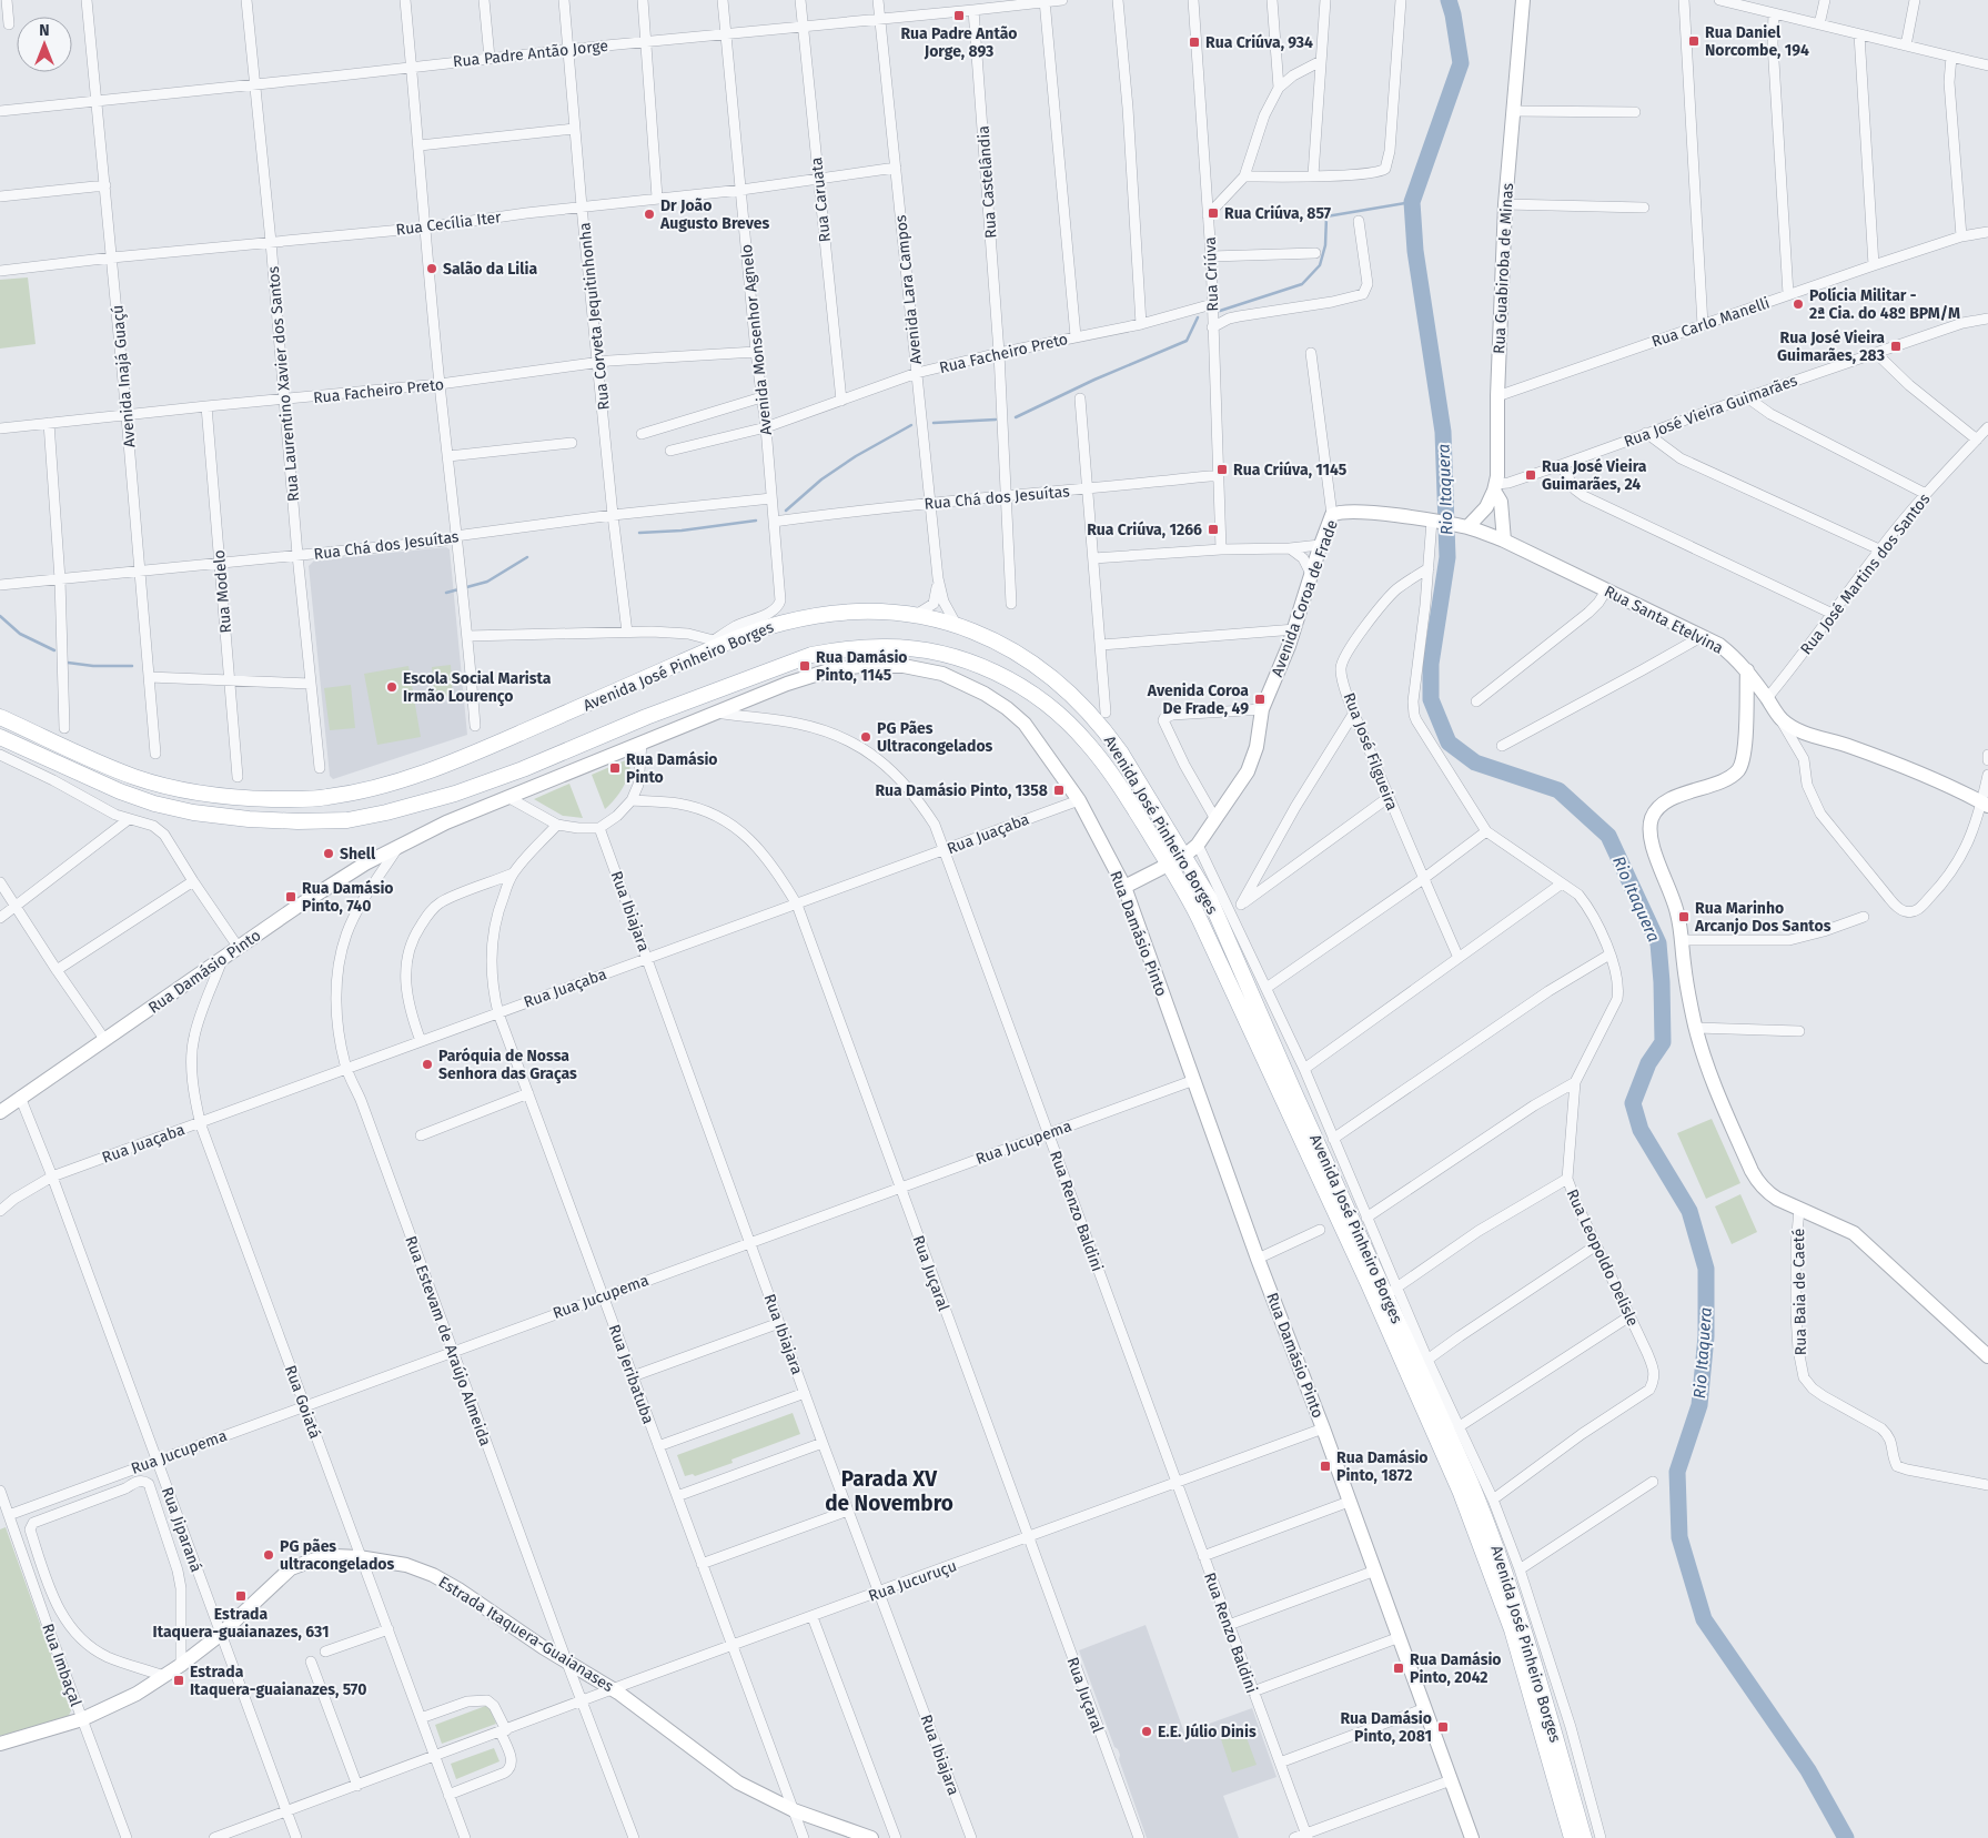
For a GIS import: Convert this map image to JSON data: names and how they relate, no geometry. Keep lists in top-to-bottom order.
{
  "streets": {
    "main road": ["Avenida José Pinheiro Borges"],
    "street": [
      "Rua Padre Antão Jorge",
      "Rua Castelândia",
      "Rua Caruata",
      "Rua Cecília Iter",
      "Rua Guabiroba de Minas",
      "Rua Criúva",
      "Avenida Lara Campos",
      "Rua Corveta Jequitinhonha",
      "Rua Carlo Manelli",
      "Avenida Monsenhor Agnelo",
      "Rua Facheiro Preto",
      "Avenida Inajá Guaçú",
      "Rua Laurentino Xavier dos Santos",
      "Rua José Vieira Guimarães",
      "Rua Chá dos Jesuítas",
      "Rua José Martins dos Santos",
      "Rua Modelo",
      "Avenida Coroa de Frade",
      "Rua Santa Etelvina",
      "Rua José Filgueira",
      "Rua Juaçaba",
      "Rua Ibiajara",
      "Rua Damásio Pinto",
      "Rua Jucupema",
      "Rua Renzo Baldini",
      "Rua Leopoldo Delisle",
      "Rua Juçaral",
      "Rua Baia de Caeté",
      "Rua Estevam de Araújo Almeida",
      "Rua Jeribatuba",
      "Rua Goiatá",
      "Rua Jiparaná",
      "Rua Jucuruçu",
      "Estrada Itaquera-Guaianases",
      "Rua Imbaçal"
    ]
  },
  "crossings": [
    ["Rua Padre Antão Jorge", "Rua Castelândia"],
    ["Rua Padre Antão Jorge", "Rua Caruata"],
    ["Rua Padre Antão Jorge", "Avenida Lara Campos"],
    ["Rua Padre Antão Jorge", "Rua Corveta Jequitinhonha"],
    ["Rua Padre Antão Jorge", "Avenida Monsenhor Agnelo"],
    ["Rua Padre Antão Jorge", "Avenida Inajá Guaçú"],
    ["Rua Padre Antão Jorge", "Rua Laurentino Xavier dos Santos"],
    ["Rua Castelândia", "Rua Facheiro Preto"],
    ["Rua Castelândia", "Rua Chá dos Jesuítas"],
    ["Rua Caruata", "Rua Cecília Iter"],
    ["Rua Caruata", "Rua Facheiro Preto"],
    ["Rua Cecília Iter", "Avenida Lara Campos"],
    ["Rua Cecília Iter", "Rua Corveta Jequitinhonha"],
    ["Rua Cecília Iter", "Avenida Monsenhor Agnelo"],
    ["Rua Cecília Iter", "Avenida Inajá Guaçú"],
    ["Rua Cecília Iter", "Rua Laurentino Xavier dos Santos"],
    ["Rua Guabiroba de Minas", "Rua Carlo Manelli"],
    ["Rua Guabiroba de Minas", "Rua José Vieira Guimarães"],
    ["Rua Guabiroba de Minas", "Avenida Coroa de Frade"],
    ["Rua Guabiroba de Minas", "Rua Santa Etelvina"],
    ["Rua Criúva", "Rua Facheiro Preto"],
    ["Rua Criúva", "Rua Chá dos Jesuítas"],
    ["Avenida Lara Campos", "Rua Facheiro Preto"],
    ["Avenida Lara Campos", "Rua Chá dos Jesuítas"],
    ["Avenida Lara Campos", "Avenida José Pinheiro Borges"],
    ["Rua Corveta Jequitinhonha", "Rua Facheiro Preto"],
    ["Rua Corveta Jequitinhonha", "Rua Chá dos Jesuítas"],
    ["Avenida Monsenhor Agnelo", "Rua Facheiro Preto"],
    ["Avenida Monsenhor Agnelo", "Rua Chá dos Jesuítas"],
    ["Avenida Monsenhor Agnelo", "Avenida José Pinheiro Borges"],
    ["Rua Facheiro Preto", "Avenida Inajá Guaçú"],
    ["Rua Facheiro Preto", "Rua Laurentino Xavier dos Santos"],
    ["Rua Facheiro Preto", "Rua Modelo"],
    ["Avenida Inajá Guaçú", "Rua Chá dos Jesuítas"],
    ["Rua Laurentino Xavier dos Santos", "Rua Chá dos Jesuítas"],
    ["Rua Chá dos Jesuítas", "Rua Modelo"],
    ["Rua José Martins dos Santos", "Rua Santa Etelvina"],
    ["Avenida Coroa de Frade", "Rua Santa Etelvina"],
    ["Avenida Coroa de Frade", "Avenida José Pinheiro Borges"],
    ["Avenida Coroa de Frade", "Rua Damásio Pinto"],
    ["Avenida Coroa de Frade", "Rua Leopoldo Delisle"],
    ["Rua José Filgueira", "Rua Leopoldo Delisle"],
    ["Rua Juaçaba", "Rua Ibiajara"],
    ["Rua Juaçaba", "Rua Damásio Pinto"],
    ["Rua Juaçaba", "Rua Renzo Baldini"],
    ["Rua Juaçaba", "Rua Juçaral"],
    ["Rua Juaçaba", "Rua Estevam de Araújo Almeida"],
    ["Rua Juaçaba", "Rua Jeribatuba"],
    ["Rua Juaçaba", "Rua Goiatá"],
    ["Rua Juaçaba", "Rua Jiparaná"],
    ["Rua Ibiajara", "Rua Jucupema"],
    ["Rua Ibiajara", "Rua Jucuruçu"],
    ["Rua Damásio Pinto", "Rua Jucupema"],
    ["Rua Damásio Pinto", "Rua Renzo Baldini"],
    ["Rua Damásio Pinto", "Rua Estevam de Araújo Almeida"],
    ["Rua Damásio Pinto", "Rua Goiatá"],
    ["Rua Damásio Pinto", "Rua Jiparaná"],
    ["Rua Damásio Pinto", "Rua Jucuruçu"],
    ["Rua Jucupema", "Rua Renzo Baldini"],
    ["Rua Jucupema", "Rua Juçaral"],
    ["Rua Jucupema", "Rua Estevam de Araújo Almeida"],
    ["Rua Jucupema", "Rua Jeribatuba"],
    ["Rua Jucupema", "Rua Goiatá"],
    ["Rua Jucupema", "Rua Jiparaná"],
    ["Rua Jucupema", "Rua Imbaçal"],
    ["Rua Renzo Baldini", "Rua Jucuruçu"],
    ["Rua Juçaral", "Rua Jucuruçu"],
    ["Rua Estevam de Araújo Almeida", "Rua Jucuruçu"],
    ["Rua Estevam de Araújo Almeida", "Estrada Itaquera-Guaianases"],
    ["Rua Jeribatuba", "Rua Jucuruçu"],
    ["Rua Jeribatuba", "Estrada Itaquera-Guaianases"],
    ["Rua Goiatá", "Rua Jucuruçu"],
    ["Rua Goiatá", "Estrada Itaquera-Guaianases"],
    ["Rua Jiparaná", "Estrada Itaquera-Guaianases"],
    ["Rua Jucuruçu", "Estrada Itaquera-Guaianases"],
    ["Estrada Itaquera-Guaianases", "Rua Imbaçal"]
  ],
  "districts": ["Parada XV de Novembro"],
  "water": ["Rio Itaquera"],
  "places": {
    "transit": [
      "Rua Padre Antão Jorge, 893",
      "Rua Daniel Norcombe, 194",
      "Rua Criúva, 934",
      "Rua Criúva, 857",
      "Rua José Vieira Guimarães, 283",
      "Rua Criúva, 1145",
      "Rua José Vieira Guimarães, 24",
      "Rua Criúva, 1266",
      "Rua Damásio Pinto, 1145",
      "Avenida Coroa De Frade, 49",
      "Rua Damásio Pinto",
      "Rua Damásio Pinto, 1358",
      "Rua Damásio Pinto, 740",
      "Rua Marinho Arcanjo Dos Santos",
      "Rua Damásio Pinto, 1872",
      "Estrada Itaquera-guaianazes, 631",
      "Rua Damásio Pinto, 2042",
      "Estrada Itaquera-guaianazes, 570",
      "Rua Damásio Pinto, 2081"
    ],
    "other": [
      "Dr João Augusto Breves",
      "Salão da Lilia",
      "Polícia Militar - 2ª Cia. do 48º BPM/M",
      "Escola Social Marista Irmão Lourenço",
      "PG Pães Ultracongelados",
      "Shell",
      "Paróquia de Nossa Senhora das Graças",
      "PG pães ultracongelados",
      "E.E. Júlio Dinis"
    ]
  },
  "north": "top"
}
